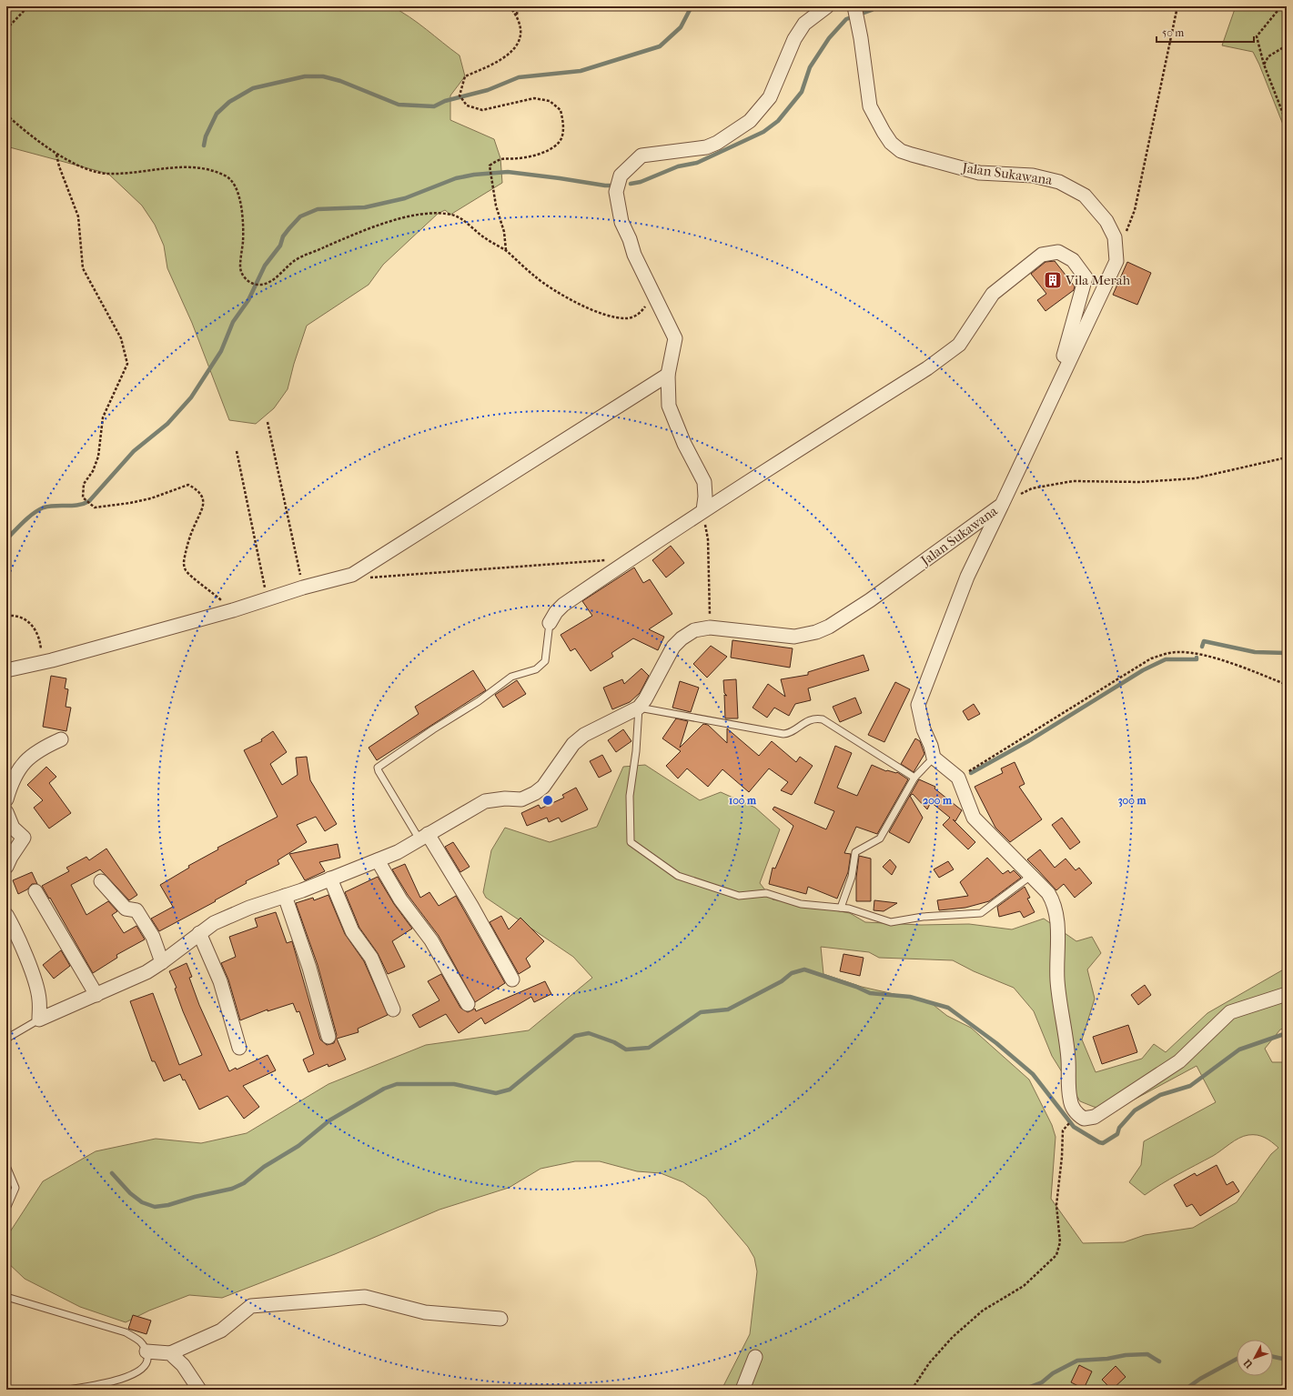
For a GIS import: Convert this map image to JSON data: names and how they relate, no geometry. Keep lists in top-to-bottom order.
{
  "streets": {
    "street": ["Jalan Sukawana"]
  },
  "places": {
    "building": ["Vila Merah"]
  },
  "scale_bar": "50 m",
  "north": "bottom left",
  "rings": ["100 m", "200 m", "300 m"]
}
